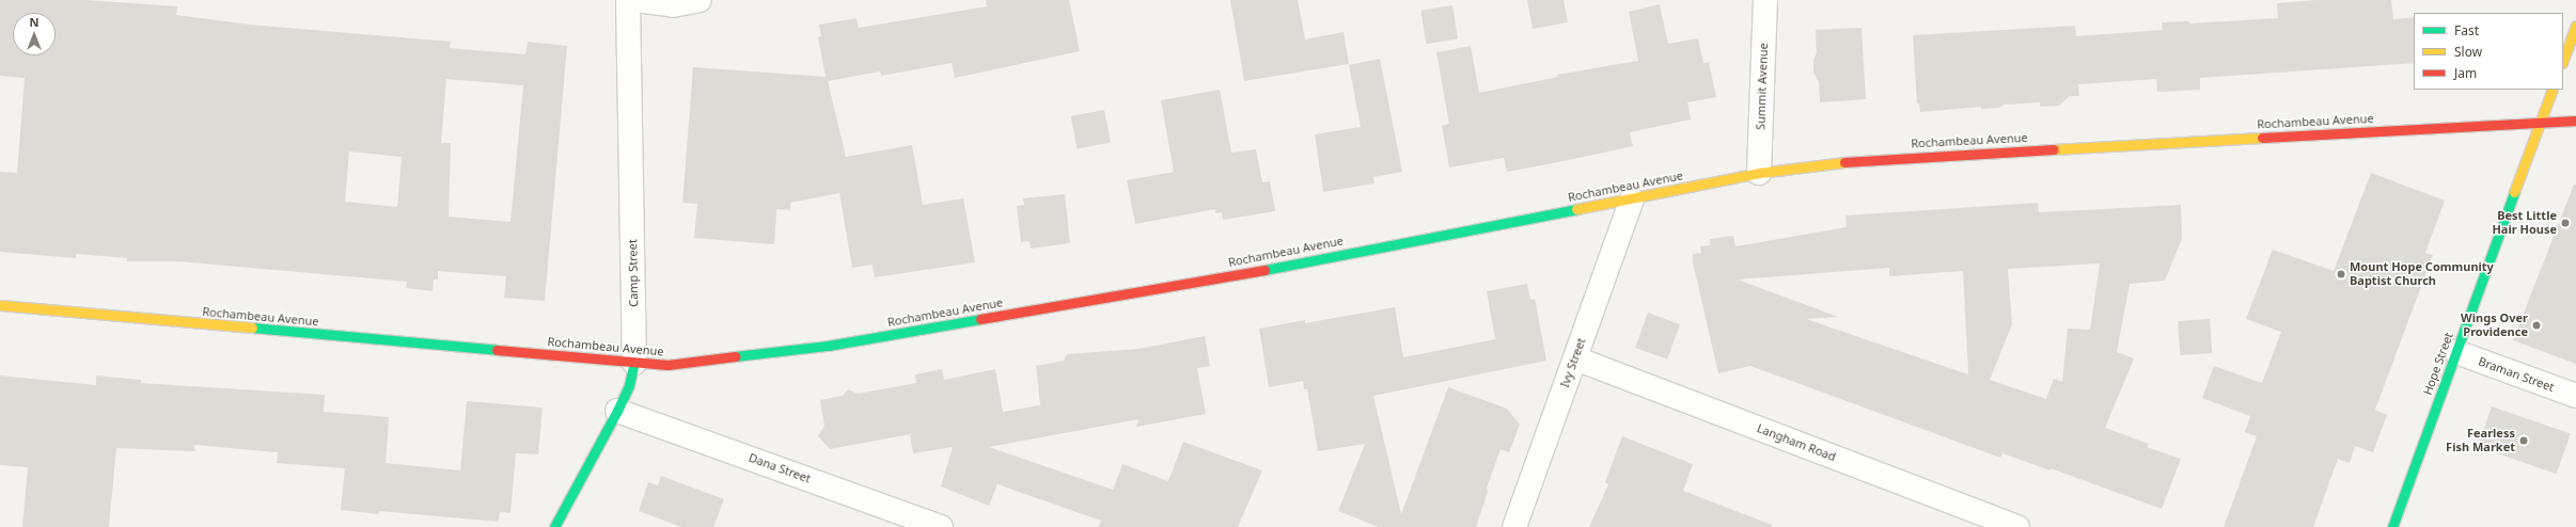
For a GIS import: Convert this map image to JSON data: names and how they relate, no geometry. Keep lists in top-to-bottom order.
{
  "streets": {
    "street": [
      "Summit Avenue",
      "Rochambeau Avenue",
      "Camp Street",
      "Ivy Street",
      "Hope Street",
      "Braman Street",
      "Langham Road",
      "Dana Street"
    ]
  },
  "crossings": [
    ["Summit Avenue", "Rochambeau Avenue"],
    ["Rochambeau Avenue", "Camp Street"],
    ["Rochambeau Avenue", "Ivy Street"],
    ["Rochambeau Avenue", "Hope Street"],
    ["Camp Street", "Dana Street"],
    ["Ivy Street", "Langham Road"],
    ["Hope Street", "Braman Street"]
  ],
  "places": [
    "Best Little Hair House",
    "Mount Hope Community Baptist Church",
    "Wings Over Providence",
    "Fearless Fish Market"
  ],
  "legend": ["Fast", "Slow", "Jam"],
  "north": "top"
}
